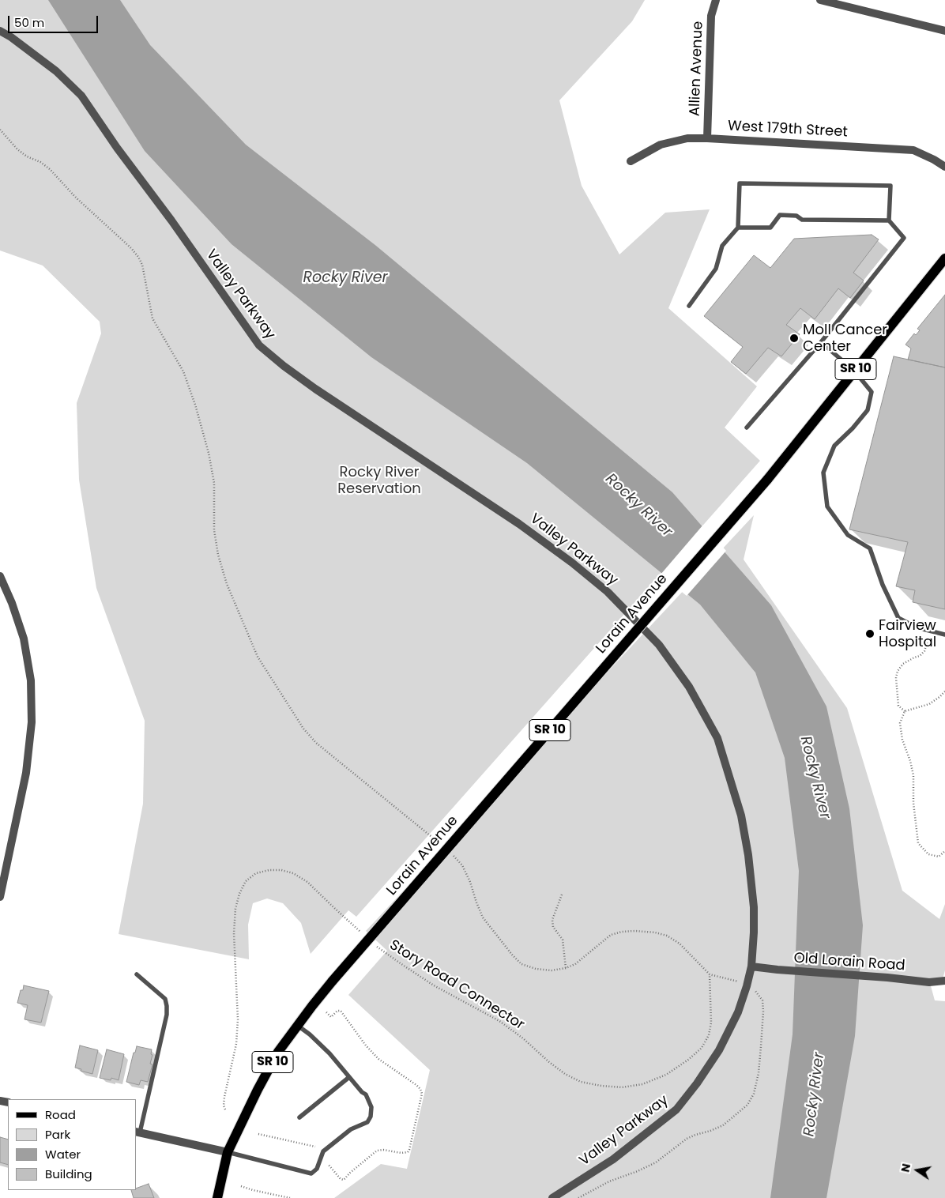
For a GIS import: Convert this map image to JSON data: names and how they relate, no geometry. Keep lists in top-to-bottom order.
{
  "streets": {
    "main road": ["SR 10", "Lorain Avenue"],
    "street": [
      "Allien Avenue",
      "West 179th Street",
      "Valley Parkway",
      "Old Lorain Road"
    ],
    "path": ["Story Road Connector"]
  },
  "crossings": [
    ["Allien Avenue", "West 179th Street"],
    ["Valley Parkway", "Old Lorain Road"],
    ["SR 10", "Lorain Avenue"]
  ],
  "water": ["Rocky River"],
  "parks": ["Rocky River Reservation"],
  "places": ["Moll Cancer Center", "Fairview Hospital"],
  "legend": [
    "Road",
    "Park",
    "Water",
    "Building"
  ],
  "scale_bar": "50 m",
  "north": "left"
}
